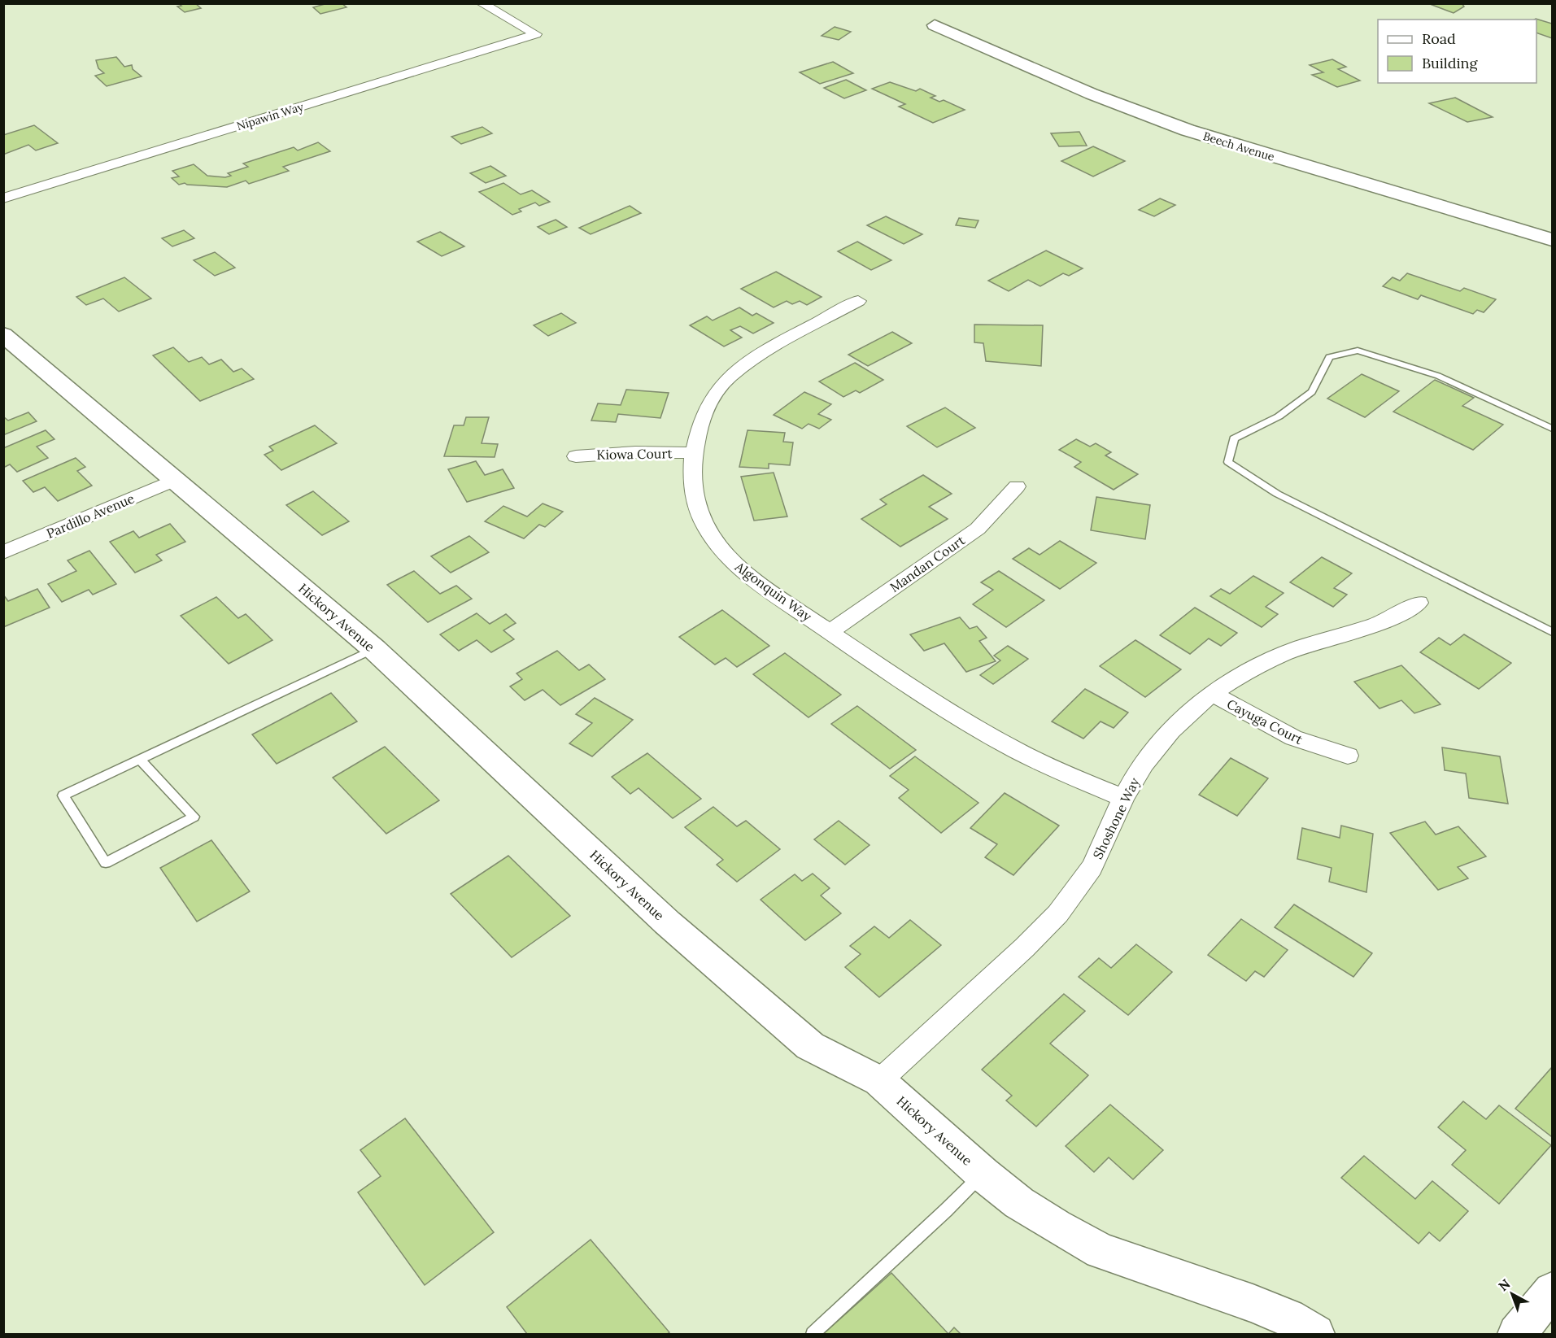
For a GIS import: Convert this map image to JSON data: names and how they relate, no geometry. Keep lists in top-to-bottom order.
{
  "streets": {
    "street": [
      "Nipawin Way",
      "Beech Avenue",
      "Kiowa Court",
      "Pardillo Avenue",
      "Mandan Court",
      "Algonquin Way",
      "Hickory Avenue",
      "Cayuga Court",
      "Shoshone Way"
    ]
  },
  "crossings": [
    ["Kiowa Court", "Algonquin Way"],
    ["Pardillo Avenue", "Hickory Avenue"],
    ["Mandan Court", "Algonquin Way"],
    ["Algonquin Way", "Shoshone Way"],
    ["Hickory Avenue", "Shoshone Way"],
    ["Cayuga Court", "Shoshone Way"]
  ],
  "legend": ["Road", "Building"],
  "north": "top left"
}
